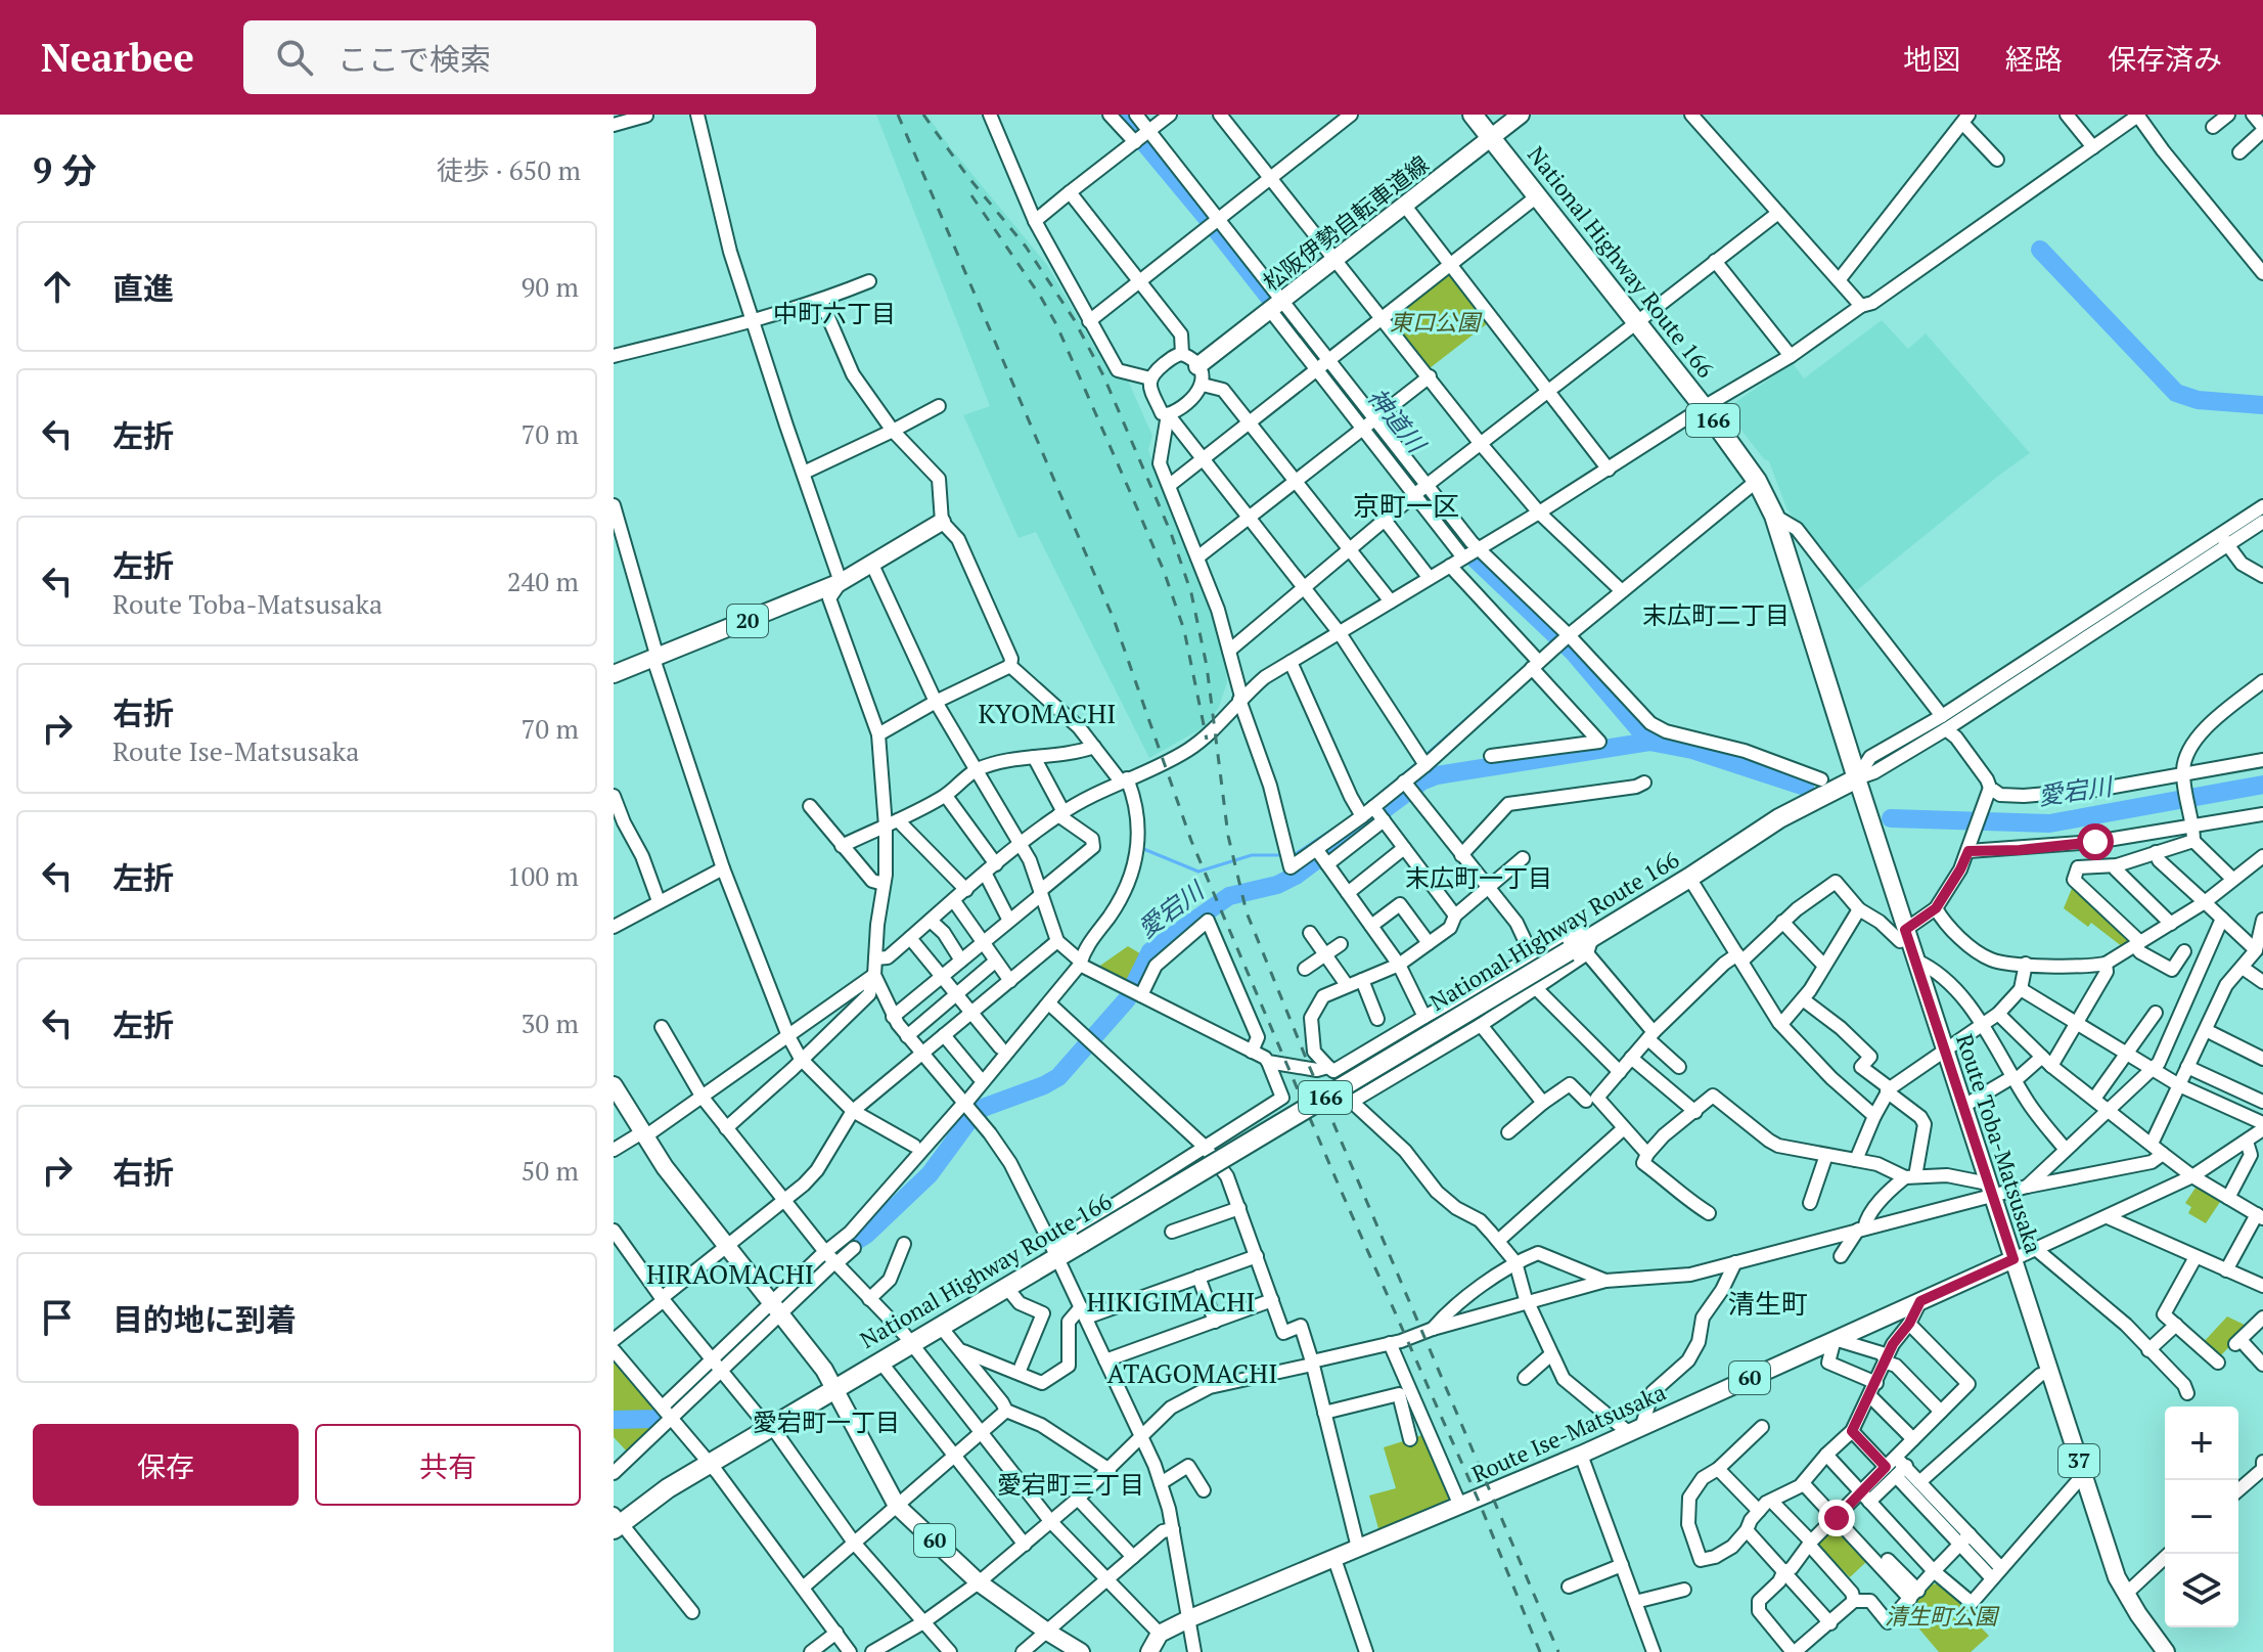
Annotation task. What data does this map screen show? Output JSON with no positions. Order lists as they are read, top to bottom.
{
  "streets": {
    "highway": ["National Highway Route 166", "166"],
    "main road": [
      "松阪伊勢自転車道線",
      "20",
      "Route Toba-Matsusaka",
      "60",
      "Route Ise-Matsusaka",
      "37"
    ]
  },
  "crossings": [
    ["松阪伊勢自転車道線", "National Highway Route 166"],
    ["National Highway Route 166", "Route Toba-Matsusaka"],
    ["National Highway Route 166", "60"],
    ["Route Toba-Matsusaka", "Route Ise-Matsusaka"]
  ],
  "districts": [
    "中町六丁目",
    "京町一区",
    "末広町二丁目",
    "KYOMACHI",
    "末広町一丁目",
    "HIRAOMACHI",
    "HIKIGIMACHI",
    "清生町",
    "ATAGOMACHI",
    "愛宕町一丁目",
    "愛宕町三丁目"
  ],
  "water": ["神道川", "愛宕川"],
  "parks": ["東口公園", "清生町公園"],
  "page": {
    "header": "Nearbee",
    "search": "ここで検索",
    "nav": ["地図", "経路", "保存済み"],
    "heading": ["9 分", "徒歩 · 650 m"],
    "list": [
      ["直進", "90 m"],
      ["左折", "70 m"],
      ["左折", "Route Toba-Matsusaka", "240 m"],
      ["右折", "Route Ise-Matsusaka", "70 m"],
      ["左折", "100 m"],
      ["左折", "30 m"],
      ["右折", "50 m"],
      "目的地に到着"
    ],
    "buttons": ["保存", "共有"],
    "map_buttons": ["+", "−"]
  }
}
